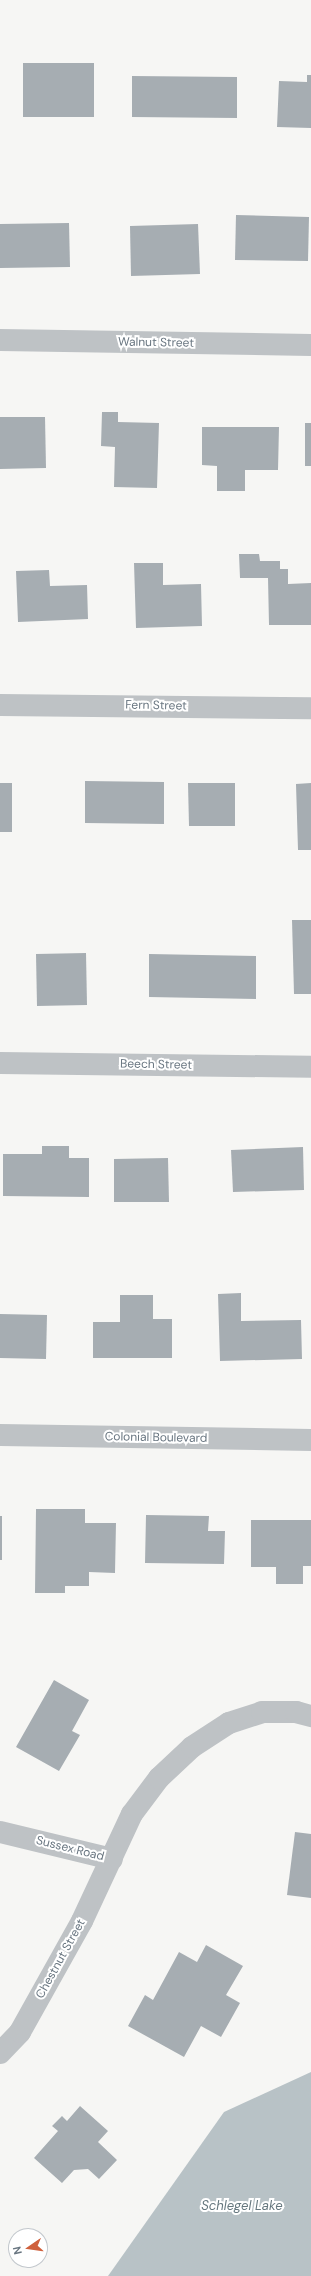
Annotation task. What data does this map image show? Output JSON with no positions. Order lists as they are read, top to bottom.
{
  "streets": {
    "street": [
      "Walnut Street",
      "Fern Street",
      "Beech Street",
      "Colonial Boulevard",
      "Sussex Road",
      "Chestnut Street"
    ]
  },
  "crossings": [
    ["Sussex Road", "Chestnut Street"]
  ],
  "water": ["Schlegel Lake"],
  "north": "left"
}
